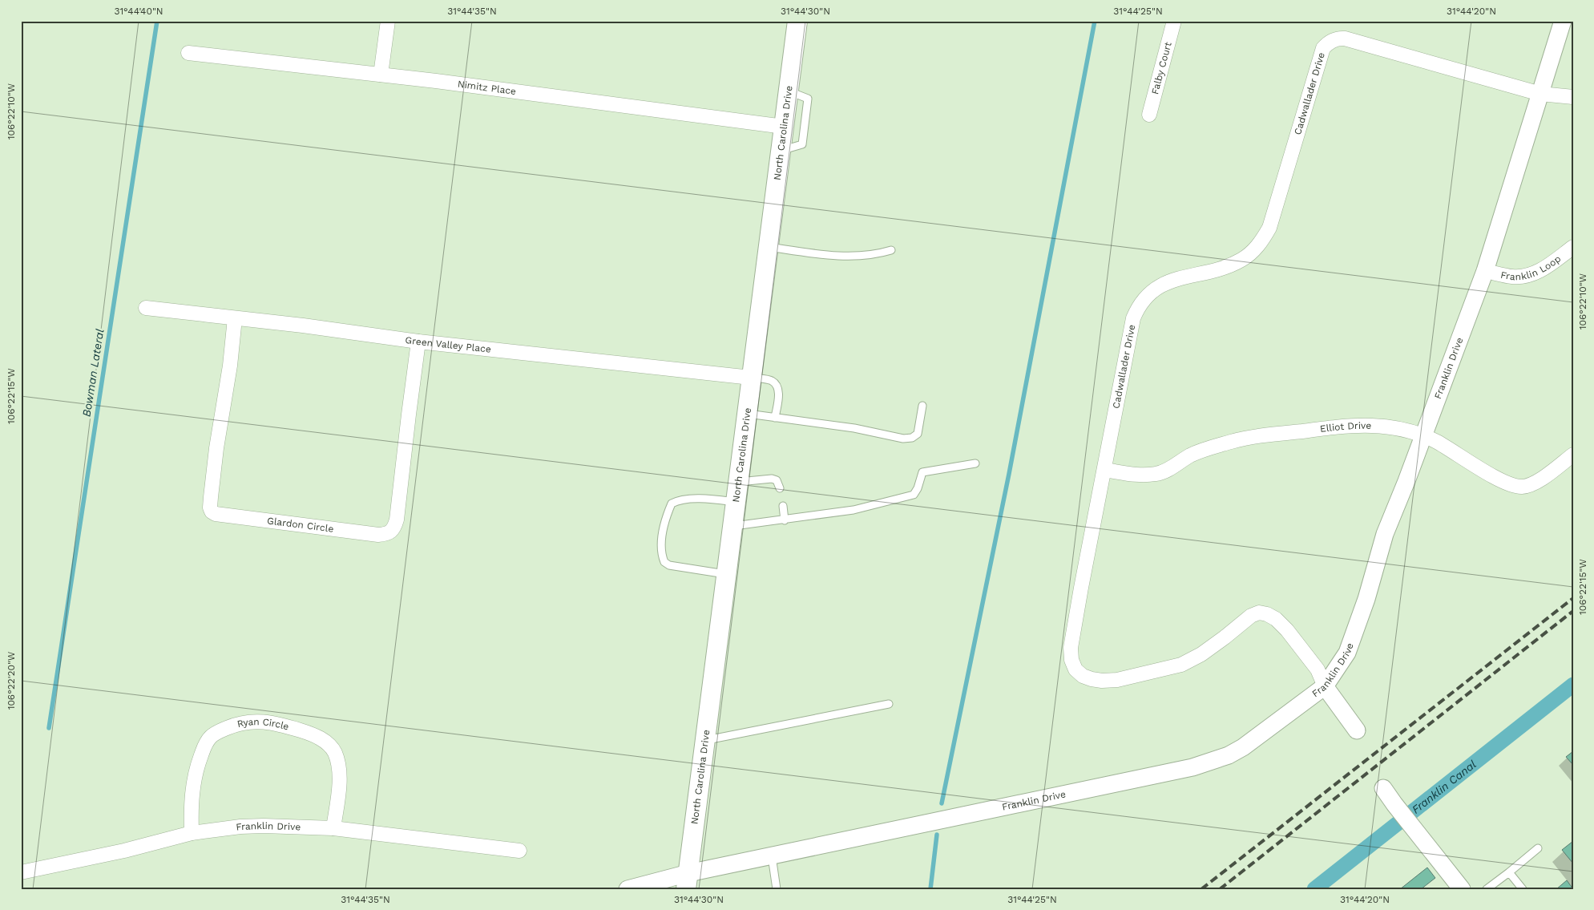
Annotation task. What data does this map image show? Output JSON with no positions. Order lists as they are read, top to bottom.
{
  "streets": {
    "main road": ["North Carolina Drive"],
    "street": [
      "Falby Court",
      "Nimitz Place",
      "Cadwallader Drive",
      "Franklin Loop",
      "Green Valley Place",
      "Franklin Drive",
      "Elliot Drive",
      "Glardon Circle",
      "Ryan Circle"
    ]
  },
  "crossings": [
    ["Nimitz Place", "North Carolina Drive"],
    ["Cadwallader Drive", "Franklin Drive"],
    ["Cadwallader Drive", "Elliot Drive"],
    ["North Carolina Drive", "Green Valley Place"],
    ["North Carolina Drive", "Franklin Drive"],
    ["Franklin Loop", "Franklin Drive"],
    ["Green Valley Place", "Glardon Circle"],
    ["Franklin Drive", "Elliot Drive"],
    ["Franklin Drive", "Ryan Circle"]
  ],
  "water": ["Bowman Lateral", "Franklin Canal"],
  "coordinates": [
    "31°44'40\"N",
    "31°44'35\"N",
    "31°44'30\"N",
    "31°44'25\"N",
    "31°44'20\"N",
    "106°22'10\"W",
    "106°22'15\"W",
    "106°22'20\"W"
  ]
}
